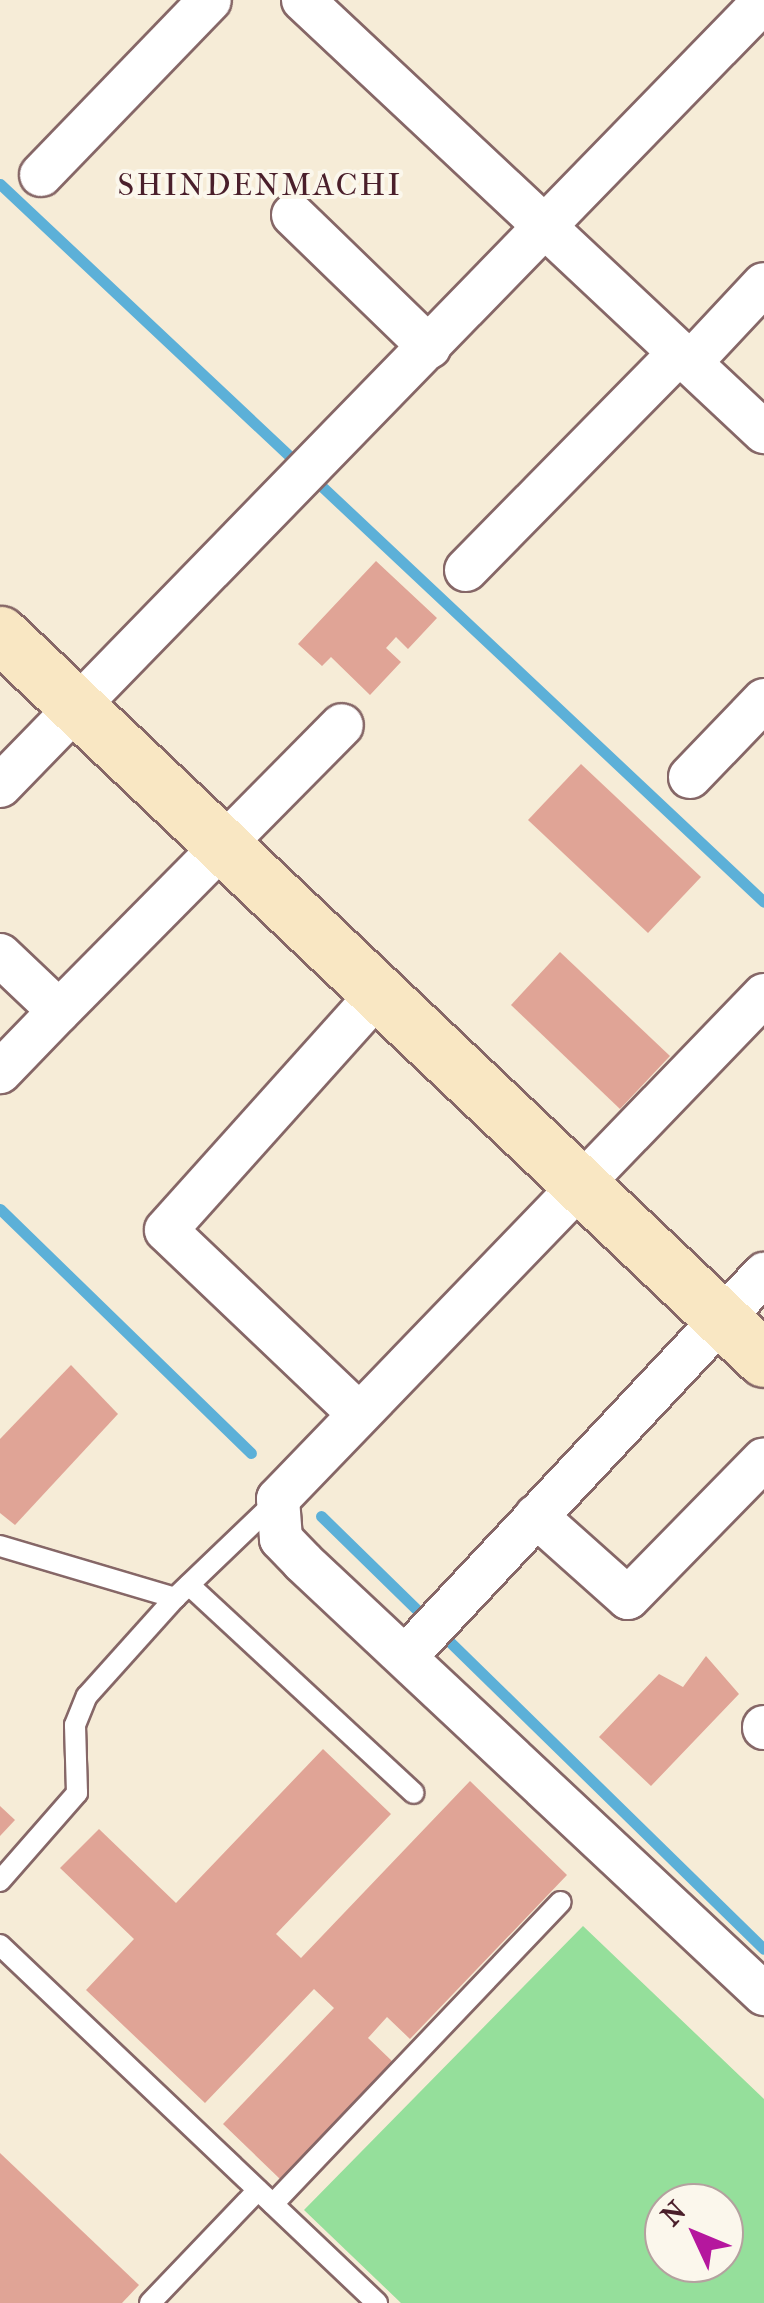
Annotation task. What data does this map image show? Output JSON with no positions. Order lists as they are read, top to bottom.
{
  "districts": ["SHINDENMACHI"],
  "north": "top left"
}
